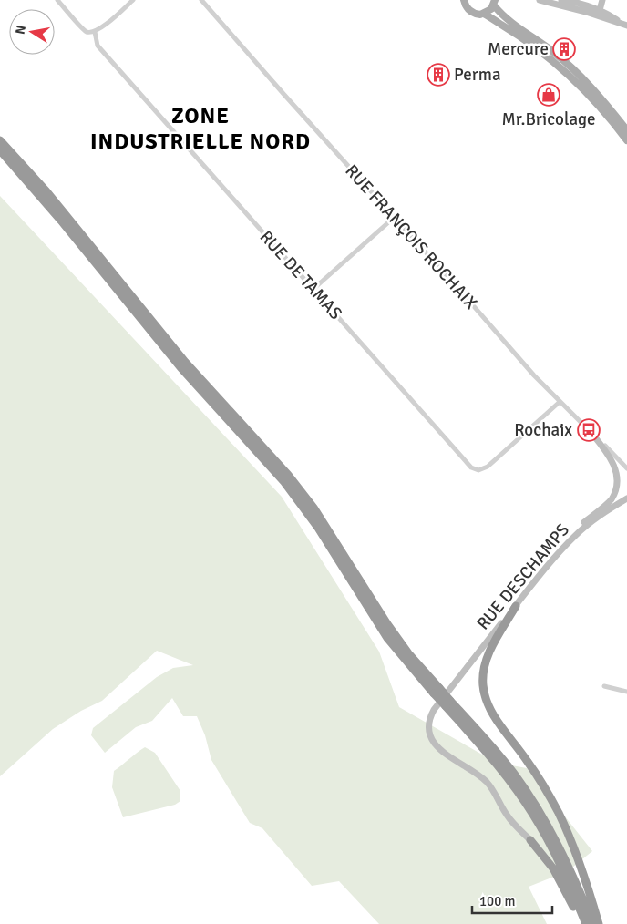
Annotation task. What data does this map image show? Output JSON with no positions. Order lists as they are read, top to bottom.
{
  "streets": {
    "main road": ["RUE DESCHAMPS"],
    "street": ["RUE FRANÇOIS ROCHAIX", "RUE DE TAMAS"]
  },
  "crossings": [
    ["RUE FRANÇOIS ROCHAIX", "RUE DE TAMAS"]
  ],
  "districts": ["ZONE INDUSTRIELLE NORD"],
  "places": {
    "building": ["Mercure", "Perma"],
    "shop": ["Mr.Bricolage"],
    "bus stop": ["Rochaix"]
  },
  "scale_bar": "100 m",
  "north": "left"
}
